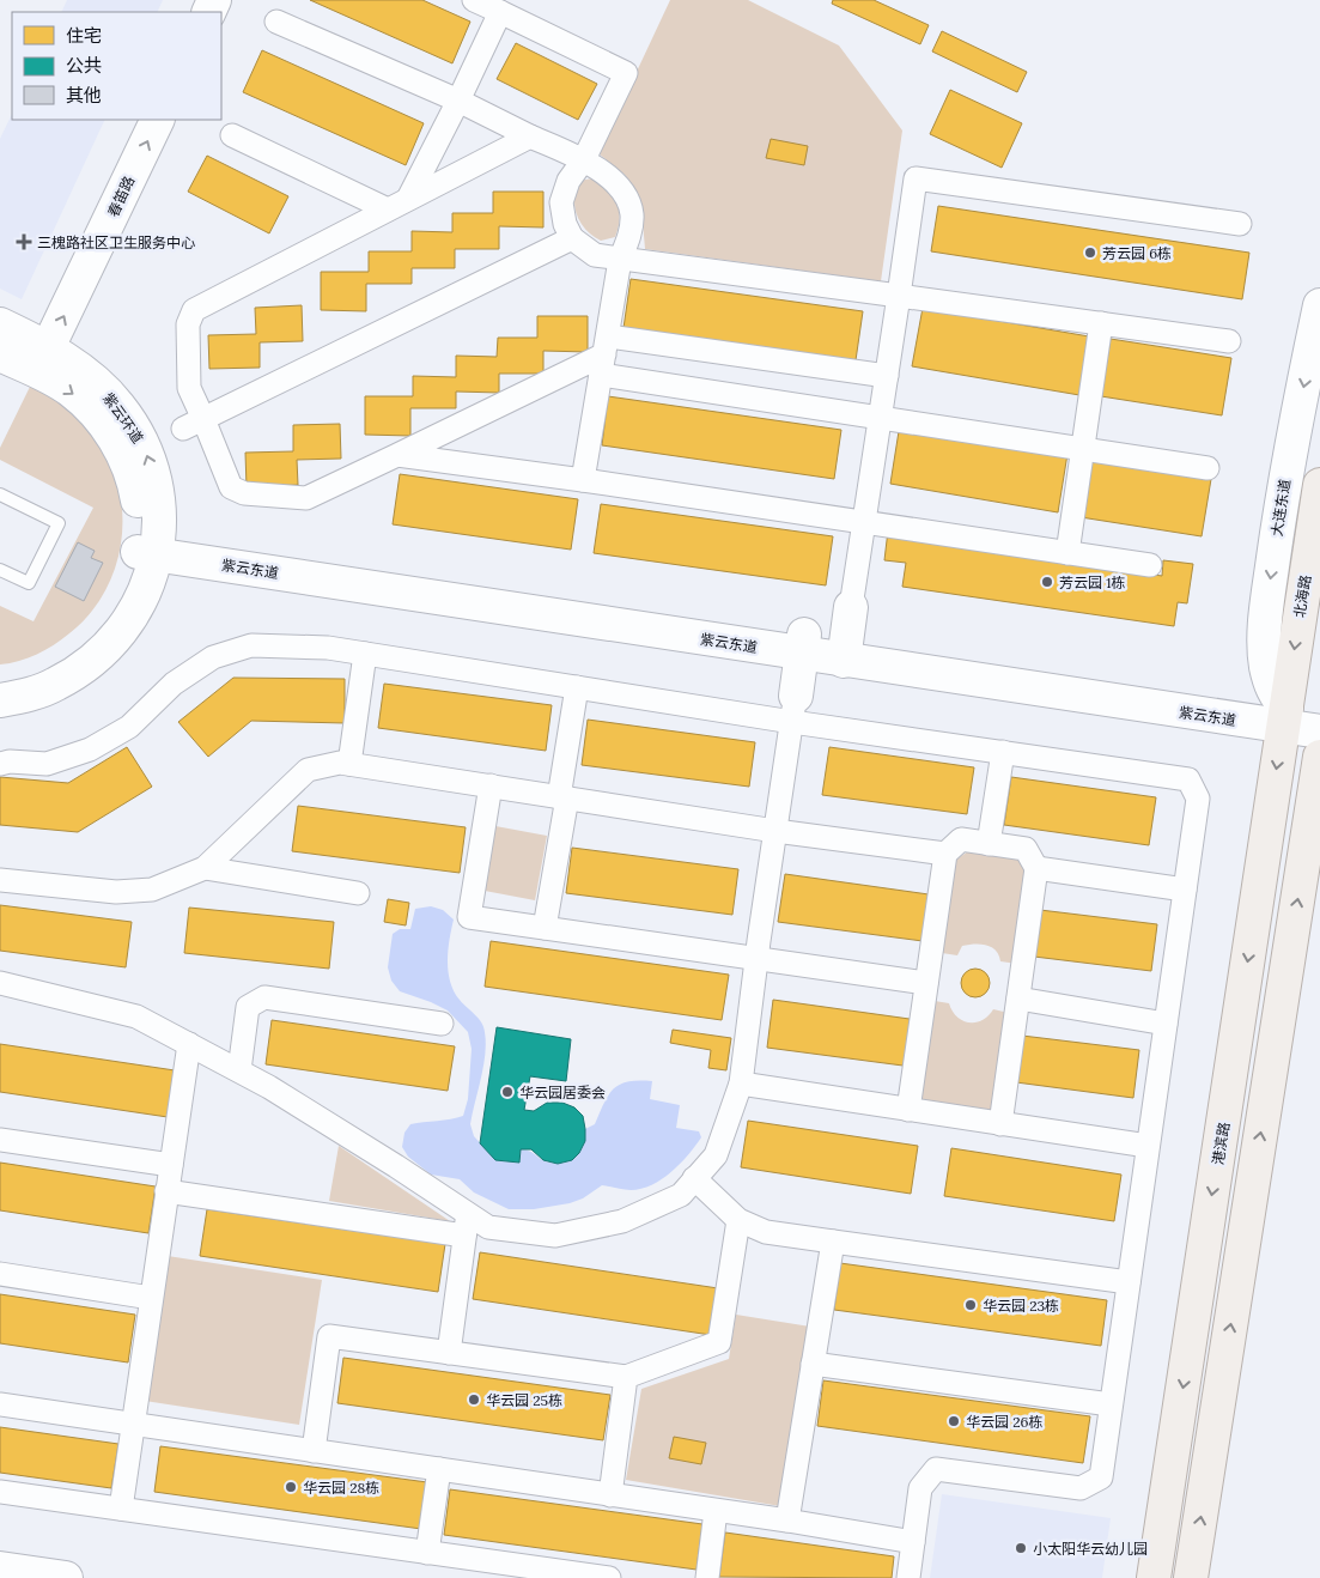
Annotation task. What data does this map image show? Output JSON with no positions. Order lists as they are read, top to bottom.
{
  "streets": {
    "main road": ["北海路", "港滨路"],
    "street": [
      "春笛路",
      "紫云环道",
      "大连东道",
      "紫云东道"
    ]
  },
  "crossings": [
    ["春笛路", "紫云环道"],
    ["紫云环道", "紫云东道"],
    ["大连东道", "紫云东道"],
    ["大连东道", "北海路"],
    ["大连东道", "港滨路"],
    ["紫云东道", "北海路"],
    ["紫云东道", "港滨路"],
    ["北海路", "港滨路"]
  ],
  "one_way": ["北海路"],
  "places": {
    "health": ["三槐路社区卫生服务中心"],
    "other": [
      "芳云园 6栋",
      "芳云园 1栋",
      "华云园居委会",
      "华云园 23栋",
      "华云园 25栋",
      "华云园 26栋",
      "华云园 28栋",
      "小太阳华云幼儿园"
    ]
  },
  "legend": ["住宅", "公共", "其他"]
}
